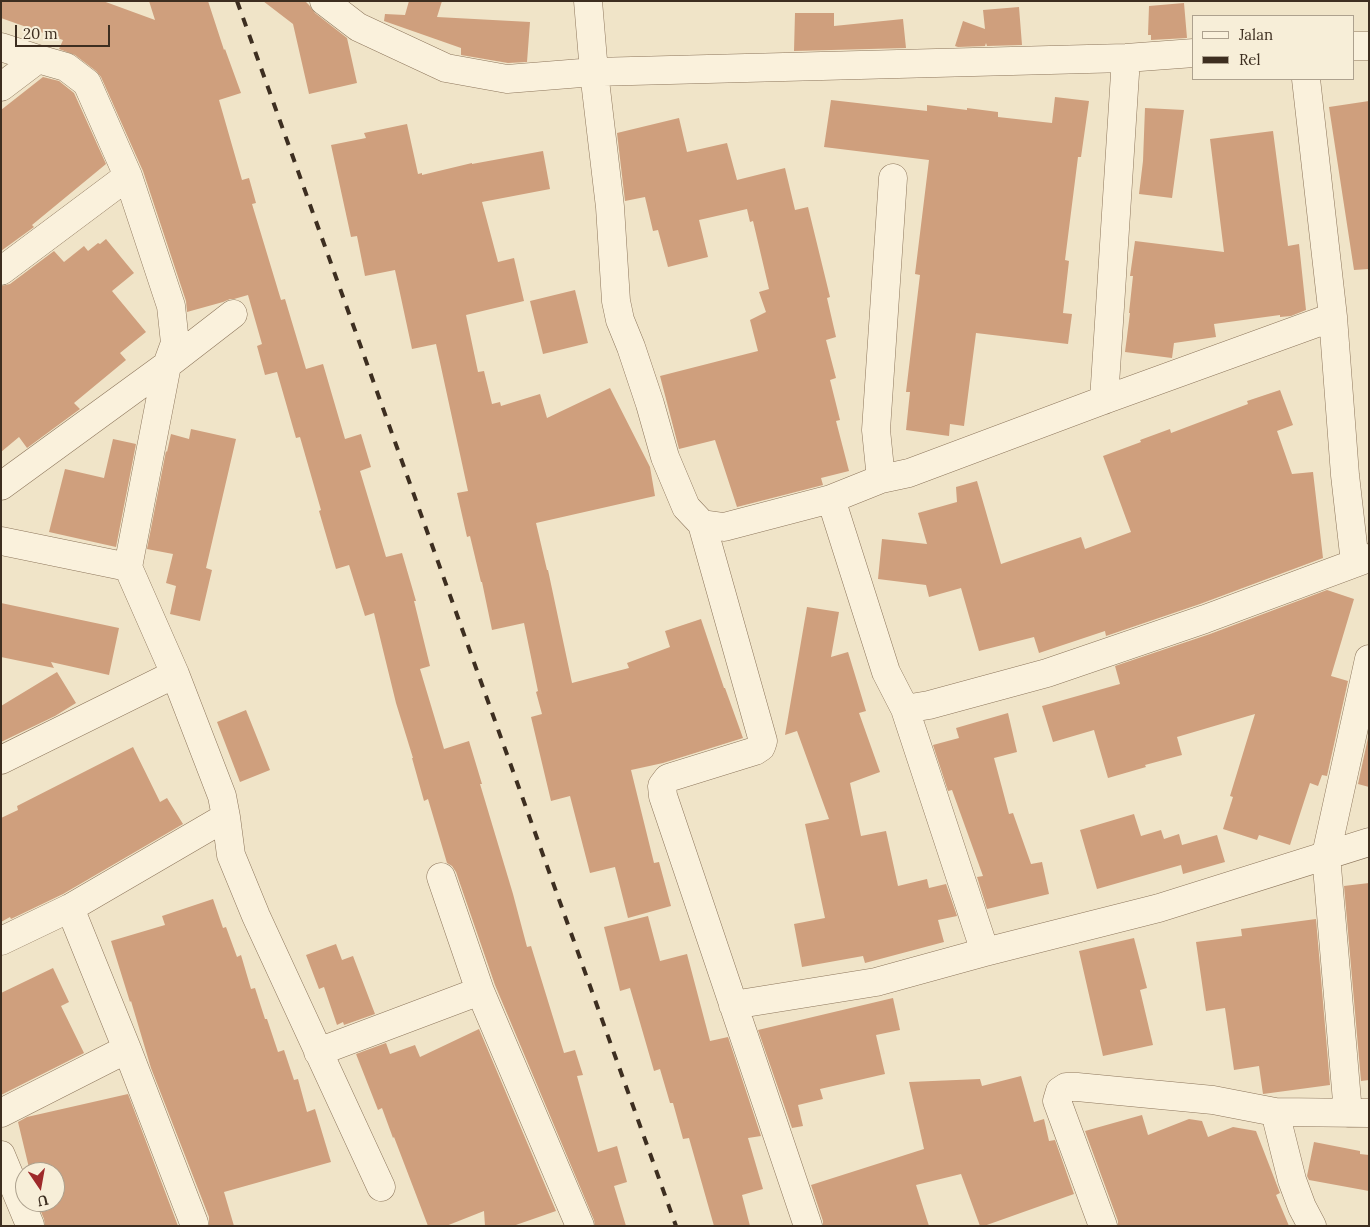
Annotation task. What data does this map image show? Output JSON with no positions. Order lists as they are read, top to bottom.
{
  "legend": ["Jalan", "Rel"],
  "scale_bar": "20 m",
  "north": "bottom"
}
